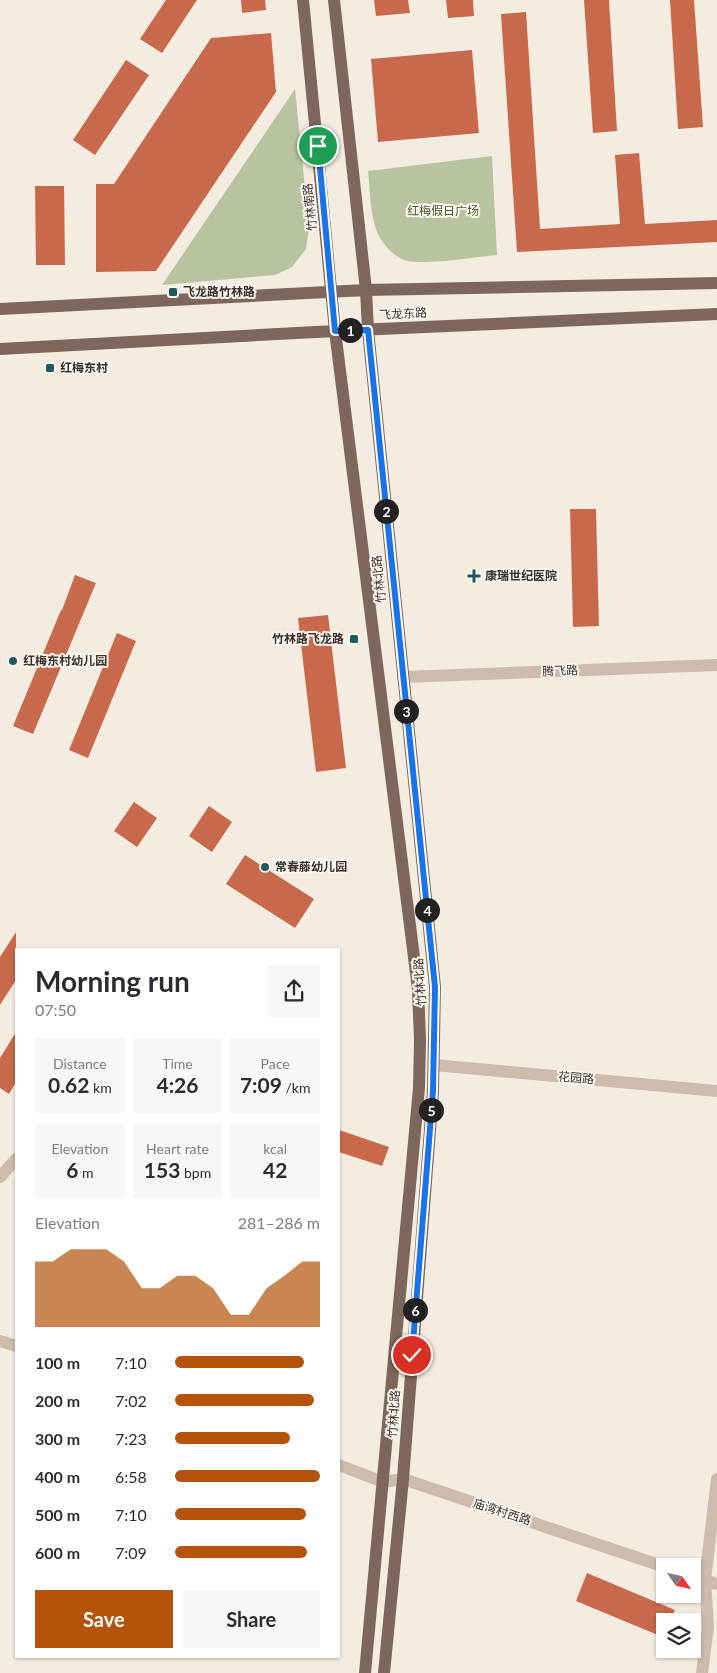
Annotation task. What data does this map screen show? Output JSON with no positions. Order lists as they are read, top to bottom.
{
  "streets": {
    "main road": ["竹林南路", "飞龙东路", "竹林北路"],
    "street": ["腾飞路", "花园路", "庙湾村西路"]
  },
  "crossings": [
    ["竹林南路", "飞龙东路"],
    ["竹林南路", "竹林北路"],
    ["飞龙东路", "竹林北路"],
    ["竹林北路", "腾飞路"],
    ["竹林北路", "花园路"],
    ["竹林北路", "庙湾村西路"]
  ],
  "parks": ["红梅假日广场"],
  "places": {
    "transit": ["飞龙路竹林路", "红梅东村", "竹林路飞龙路"],
    "health": ["康瑞世纪医院"],
    "other": ["红梅东村幼儿园", "常春藤幼儿园"]
  },
  "north": "bottom right",
  "page": {
    "pins": [
      "1",
      "2",
      "3",
      "4",
      "5",
      "6"
    ],
    "heading": ["Morning run", "07:50"],
    "stats": [
      ["Distance", "0.62 km"],
      ["Time", "4:26"],
      ["Pace", "7:09 /km"],
      ["Elevation", "6 m"],
      ["Heart rate", "153 bpm"],
      ["kcal", "42"]
    ],
    "chart": ["Elevation", "281–286 m"],
    "list": [
      {
        "name": "100 m",
        "note": "7:10"
      },
      {
        "name": "200 m",
        "note": "7:02"
      },
      {
        "name": "300 m",
        "note": "7:23"
      },
      {
        "name": "400 m",
        "note": "6:58"
      },
      {
        "name": "500 m",
        "note": "7:10"
      },
      {
        "name": "600 m",
        "note": "7:09"
      }
    ],
    "buttons": ["Save", "Share"]
  }
}
